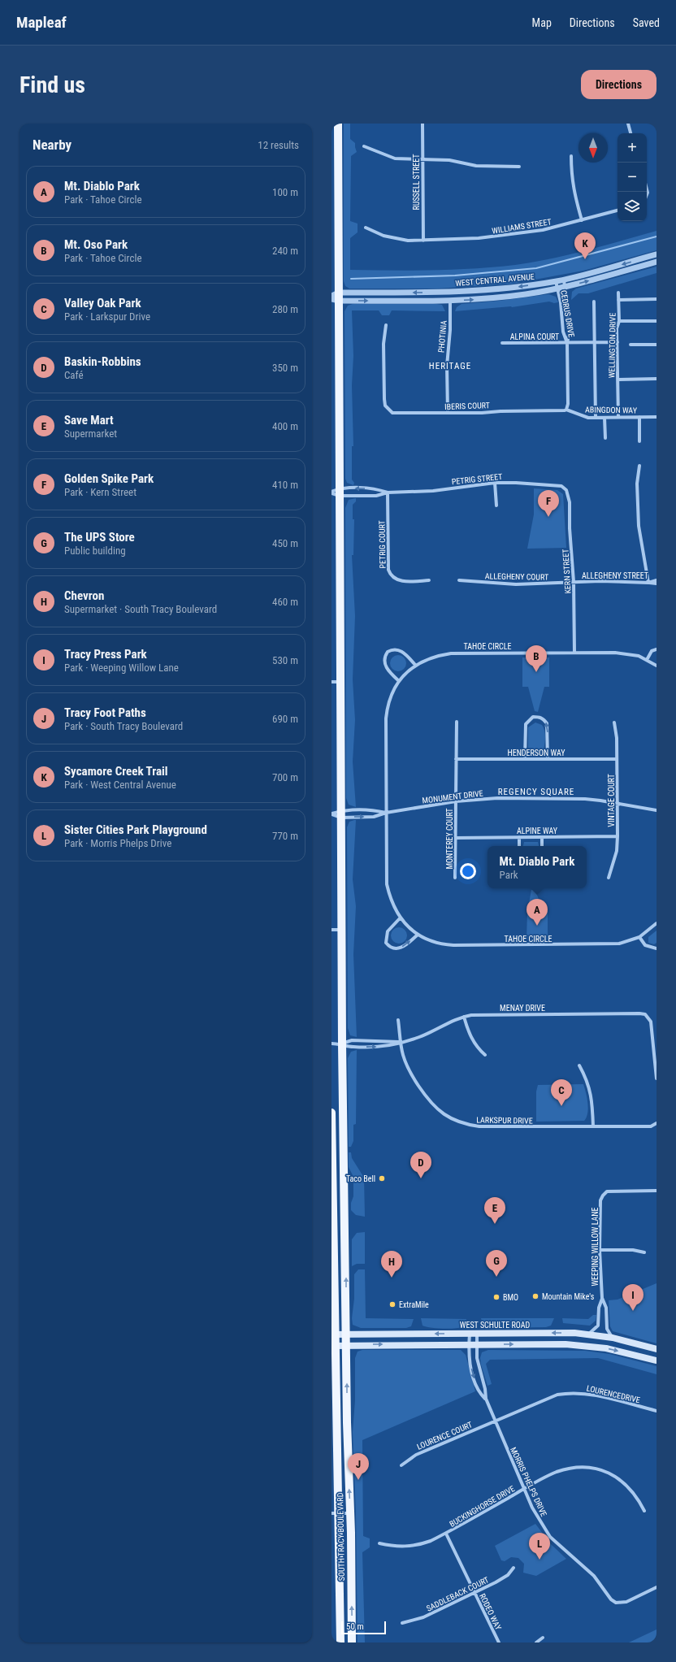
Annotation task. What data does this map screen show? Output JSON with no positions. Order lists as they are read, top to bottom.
{
  "streets": {
    "main road": ["WEST SCHULTE ROAD", "SOUTH TRACY BOULEVARD"],
    "street": [
      "RUSSELL STREET",
      "WILLIAMS STREET",
      "WEST CENTRAL AVENUE",
      "CEDRUS DRIVE",
      "PHOTINIA",
      "ALPINA COURT",
      "WELLINGTON DRIVE",
      "IBERIS COURT",
      "ABINGDON WAY",
      "PETRIG STREET",
      "PETRIG COURT",
      "KERN STREET",
      "ALLEGHENY STREET",
      "ALLEGHENY COURT",
      "TAHOE CIRCLE",
      "HENDERSON WAY",
      "MONUMENT DRIVE",
      "VINTAGE COURT",
      "ALPINE WAY",
      "MONTEREY COURT",
      "MENAY DRIVE",
      "LARKSPUR DRIVE",
      "WEEPING WILLOW LANE",
      "LOURENCEDRIVE",
      "LOURENCE COURT",
      "MORRIS PHELPS DRIVE",
      "BUCKINGHORSE DRIVE",
      "SADDLEBACK COURT",
      "RODEO WAY"
    ]
  },
  "crossings": [
    ["RUSSELL STREET", "WILLIAMS STREET"],
    ["WEST CENTRAL AVENUE", "CEDRUS DRIVE"],
    ["WEST CENTRAL AVENUE", "PHOTINIA"],
    ["WEST CENTRAL AVENUE", "SOUTH TRACY BOULEVARD"],
    ["CEDRUS DRIVE", "ALPINA COURT"],
    ["PHOTINIA", "IBERIS COURT"],
    ["ALPINA COURT", "WELLINGTON DRIVE"],
    ["WELLINGTON DRIVE", "ABINGDON WAY"],
    ["IBERIS COURT", "ABINGDON WAY"],
    ["PETRIG STREET", "PETRIG COURT"],
    ["PETRIG STREET", "KERN STREET"],
    ["PETRIG STREET", "SOUTH TRACY BOULEVARD"],
    ["KERN STREET", "ALLEGHENY STREET"],
    ["KERN STREET", "ALLEGHENY COURT"],
    ["KERN STREET", "TAHOE CIRCLE"],
    ["ALLEGHENY STREET", "ALLEGHENY COURT"],
    ["TAHOE CIRCLE", "MONUMENT DRIVE"],
    ["HENDERSON WAY", "VINTAGE COURT"],
    ["HENDERSON WAY", "MONTEREY COURT"],
    ["MONUMENT DRIVE", "VINTAGE COURT"],
    ["MONUMENT DRIVE", "MONTEREY COURT"],
    ["MONUMENT DRIVE", "SOUTH TRACY BOULEVARD"],
    ["VINTAGE COURT", "ALPINE WAY"],
    ["ALPINE WAY", "MONTEREY COURT"],
    ["MENAY DRIVE", "LARKSPUR DRIVE"],
    ["MENAY DRIVE", "SOUTH TRACY BOULEVARD"],
    ["WEEPING WILLOW LANE", "WEST SCHULTE ROAD"],
    ["WEST SCHULTE ROAD", "MORRIS PHELPS DRIVE"],
    ["WEST SCHULTE ROAD", "SOUTH TRACY BOULEVARD"],
    ["LOURENCEDRIVE", "LOURENCE COURT"],
    ["LOURENCEDRIVE", "MORRIS PHELPS DRIVE"],
    ["LOURENCE COURT", "MORRIS PHELPS DRIVE"],
    ["MORRIS PHELPS DRIVE", "BUCKINGHORSE DRIVE"],
    ["BUCKINGHORSE DRIVE", "RODEO WAY"],
    ["SADDLEBACK COURT", "RODEO WAY"]
  ],
  "districts": ["HERITAGE", "REGENCY SQUARE"],
  "places": [
    "Taco Bell",
    "Mountain Mike's",
    "BMO",
    "ExtraMile"
  ],
  "scale_bar": "50 m",
  "north": "bottom",
  "page": {
    "header": "Mapleaf",
    "nav": ["Map", "Directions", "Saved"],
    "buttons": "Directions",
    "title": "Find us",
    "heading": ["Nearby", "12 results"],
    "map_buttons": ["+", "−"],
    "list": [
      {
        "mark": "A",
        "name": "Mt. Diablo Park",
        "note": "Park · Tahoe Circle",
        "value": "100 m"
      },
      {
        "mark": "B",
        "name": "Mt. Oso Park",
        "note": "Park · Tahoe Circle",
        "value": "240 m"
      },
      {
        "mark": "C",
        "name": "Valley Oak Park",
        "note": "Park · Larkspur Drive",
        "value": "280 m"
      },
      {
        "mark": "D",
        "name": "Baskin-Robbins",
        "note": "Café",
        "value": "350 m"
      },
      {
        "mark": "E",
        "name": "Save Mart",
        "note": "Supermarket",
        "value": "400 m"
      },
      {
        "mark": "F",
        "name": "Golden Spike Park",
        "note": "Park · Kern Street",
        "value": "410 m"
      },
      {
        "mark": "G",
        "name": "The UPS Store",
        "note": "Public building",
        "value": "450 m"
      },
      {
        "mark": "H",
        "name": "Chevron",
        "note": "Supermarket · South Tracy Boulevard",
        "value": "460 m"
      },
      {
        "mark": "I",
        "name": "Tracy Press Park",
        "note": "Park · Weeping Willow Lane",
        "value": "530 m"
      },
      {
        "mark": "J",
        "name": "Tracy Foot Paths",
        "note": "Park · South Tracy Boulevard",
        "value": "690 m"
      },
      {
        "mark": "K",
        "name": "Sycamore Creek Trail",
        "note": "Park · West Central Avenue",
        "value": "700 m"
      },
      {
        "mark": "L",
        "name": "Sister Cities Park Playground",
        "note": "Park · Morris Phelps Drive",
        "value": "770 m"
      }
    ],
    "pins": [
      "K",
      "F",
      "B",
      "A",
      "C",
      "D",
      "E",
      "G",
      "H",
      "I",
      "J",
      "L"
    ],
    "popup": ["Mt. Diablo Park", "Park"],
    "scale": "50 m"
  }
}
